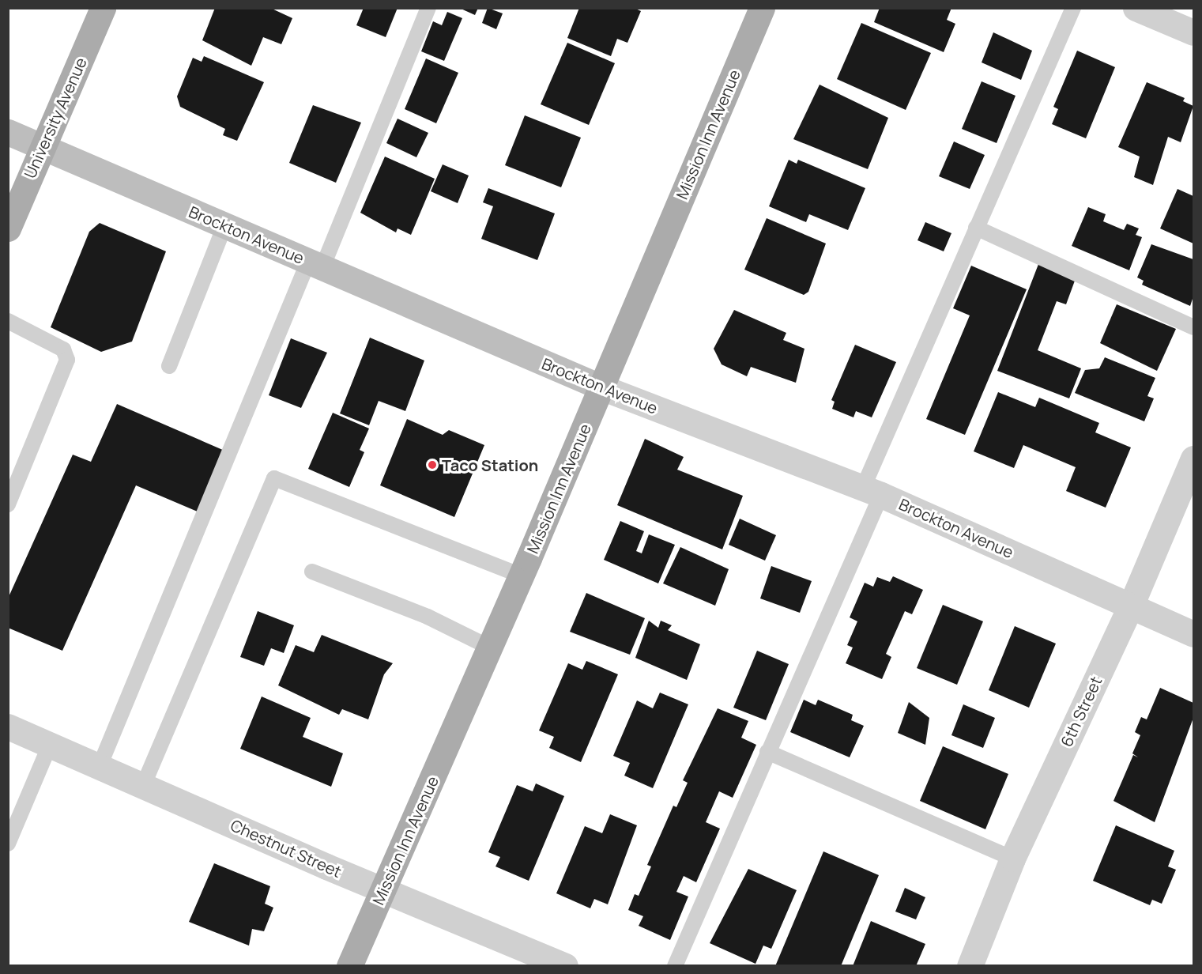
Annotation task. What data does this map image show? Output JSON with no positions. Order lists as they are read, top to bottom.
{
  "streets": {
    "main road": ["University Avenue", "Mission Inn Avenue", "Brockton Avenue"],
    "street": ["6th Street", "Chestnut Street"]
  },
  "crossings": [
    ["University Avenue", "Brockton Avenue"],
    ["Mission Inn Avenue", "Brockton Avenue"],
    ["Mission Inn Avenue", "Chestnut Street"],
    ["Brockton Avenue", "6th Street"]
  ],
  "places": ["Taco Station"]
}
